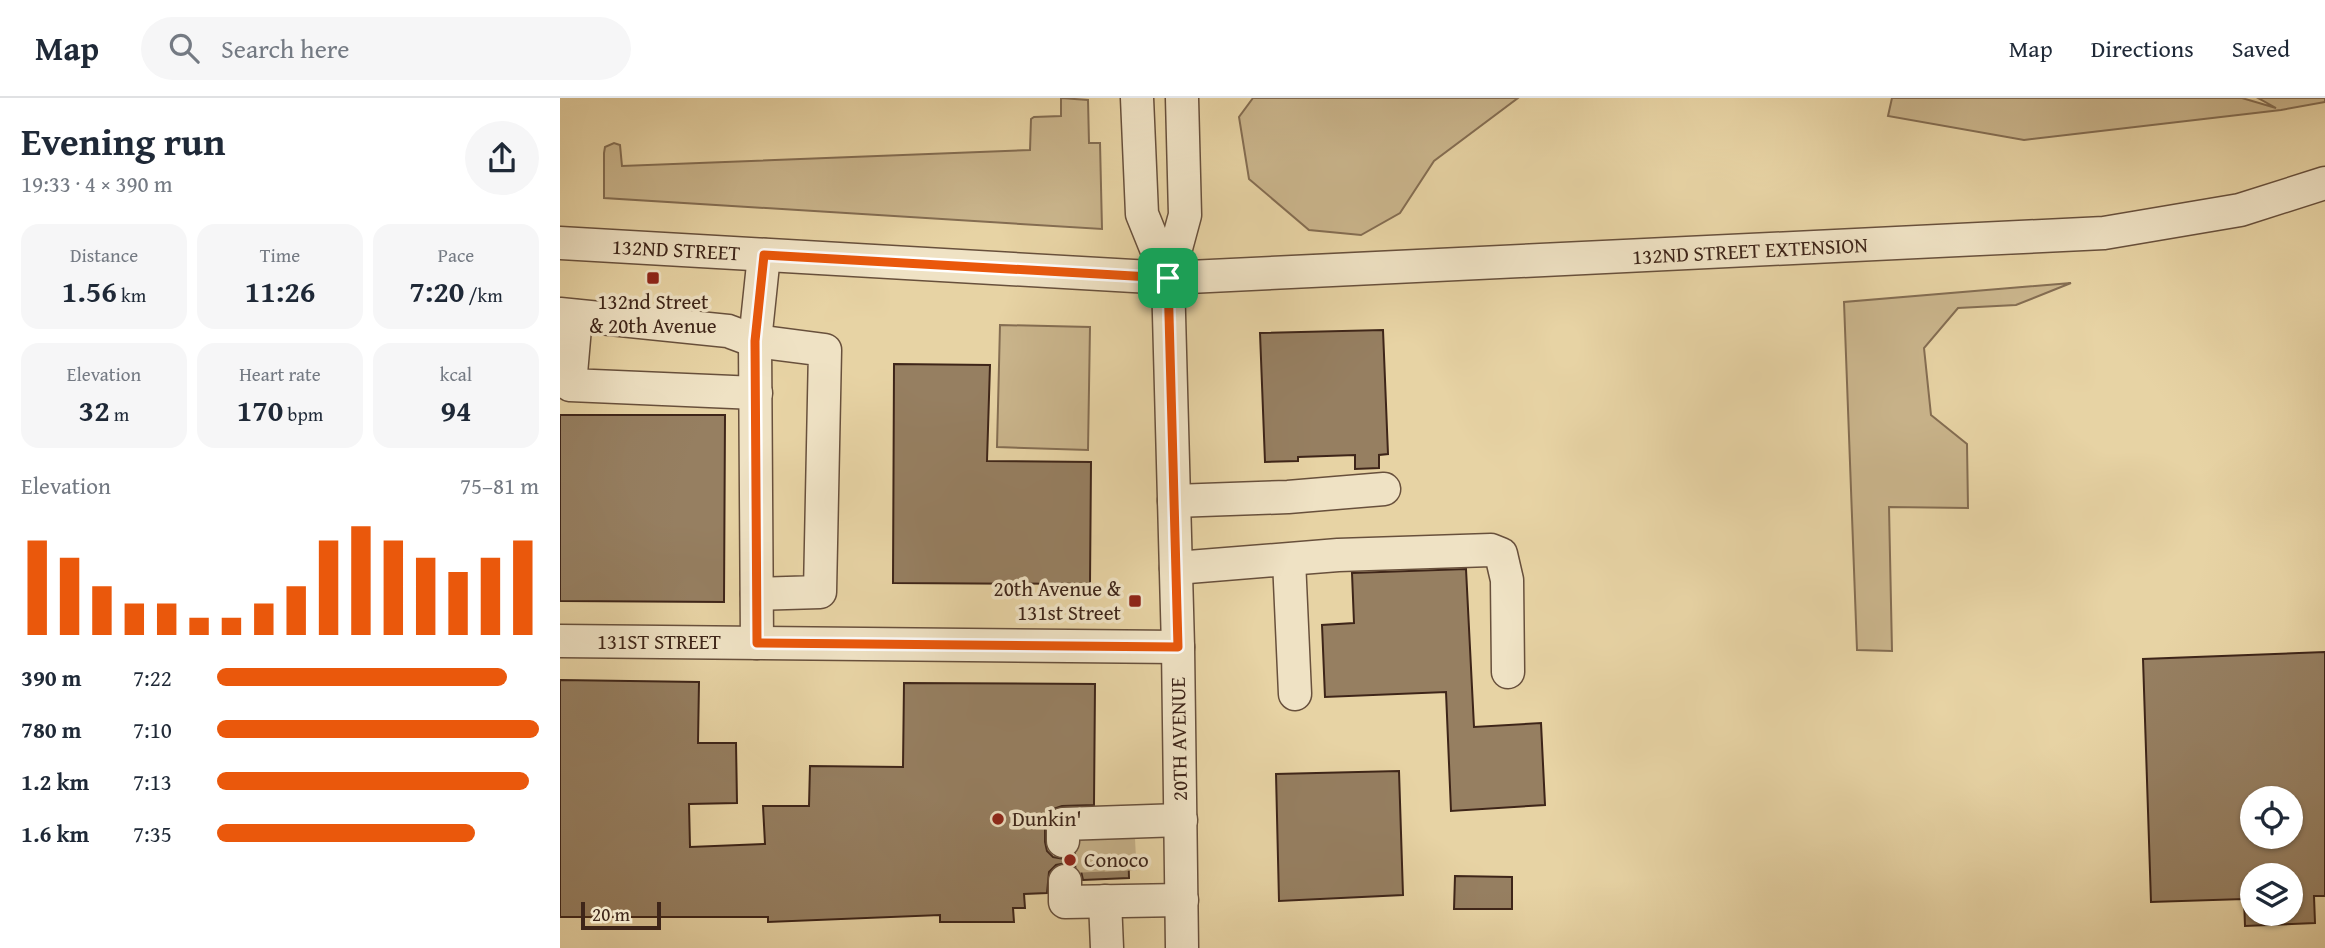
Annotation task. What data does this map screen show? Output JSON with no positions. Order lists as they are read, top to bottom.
{
  "streets": {
    "street": [
      "132ND STREET",
      "132ND STREET EXTENSION",
      "131ST STREET",
      "20TH AVENUE"
    ]
  },
  "crossings": [
    ["132ND STREET", "132ND STREET EXTENSION"],
    ["132ND STREET", "20TH AVENUE"],
    ["132ND STREET EXTENSION", "20TH AVENUE"],
    ["131ST STREET", "20TH AVENUE"]
  ],
  "places": {
    "transit": ["132nd Street & 20th Avenue", "20th Avenue & 131st Street"],
    "other": ["Dunkin'", "Conoco"]
  },
  "scale_bar": "20 m",
  "page": {
    "header": "Map",
    "search": "Search here",
    "nav": ["Map", "Directions", "Saved"],
    "heading": ["Evening run", "19:33 · 4 × 390 m"],
    "stats": [
      ["Distance", "1.56 km"],
      ["Time", "11:26"],
      ["Pace", "7:20 /km"],
      ["Elevation", "32 m"],
      ["Heart rate", "170 bpm"],
      ["kcal", "94"]
    ],
    "chart": ["Elevation", "75–81 m"],
    "list": [
      {
        "name": "390 m",
        "note": "7:22"
      },
      {
        "name": "780 m",
        "note": "7:10"
      },
      {
        "name": "1.2 km",
        "note": "7:13"
      },
      {
        "name": "1.6 km",
        "note": "7:35"
      }
    ],
    "scale": "20 m"
  }
}
